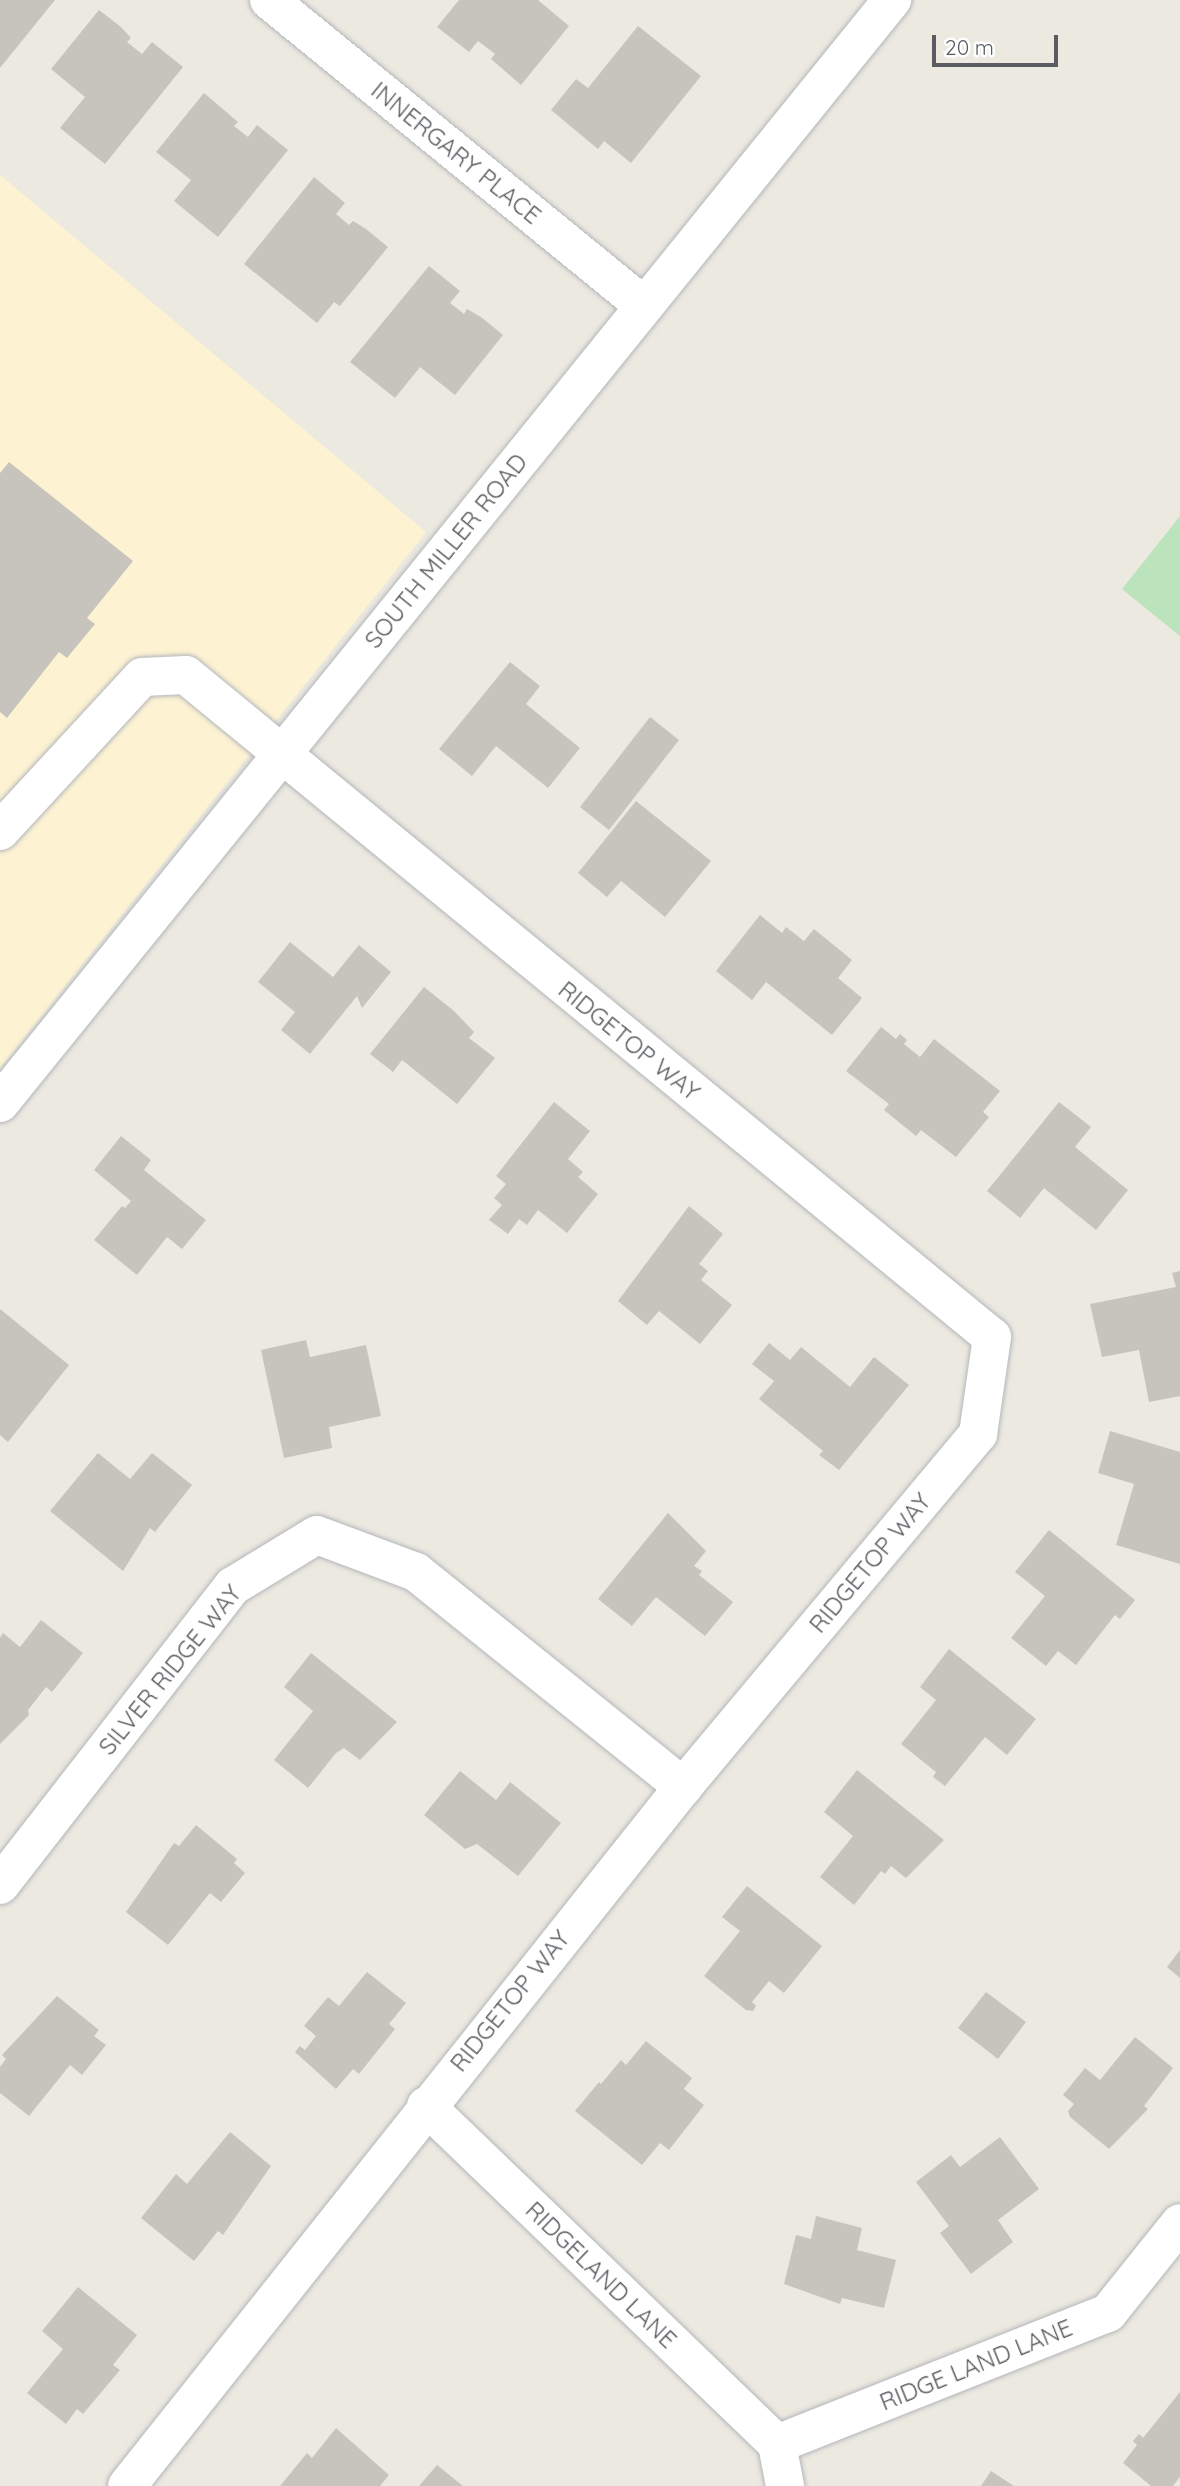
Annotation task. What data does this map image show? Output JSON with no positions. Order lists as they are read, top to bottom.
{
  "streets": {
    "street": [
      "INNERGARY PLACE",
      "SOUTH MILLER ROAD",
      "RIDGETOP WAY",
      "SILVER RIDGE WAY",
      "RIDGELAND LANE",
      "RIDGE LAND LANE"
    ]
  },
  "crossings": [
    ["INNERGARY PLACE", "SOUTH MILLER ROAD"],
    ["SOUTH MILLER ROAD", "RIDGETOP WAY"],
    ["RIDGETOP WAY", "SILVER RIDGE WAY"],
    ["RIDGETOP WAY", "RIDGELAND LANE"],
    ["RIDGELAND LANE", "RIDGE LAND LANE"]
  ],
  "scale_bar": "20 m"
}
